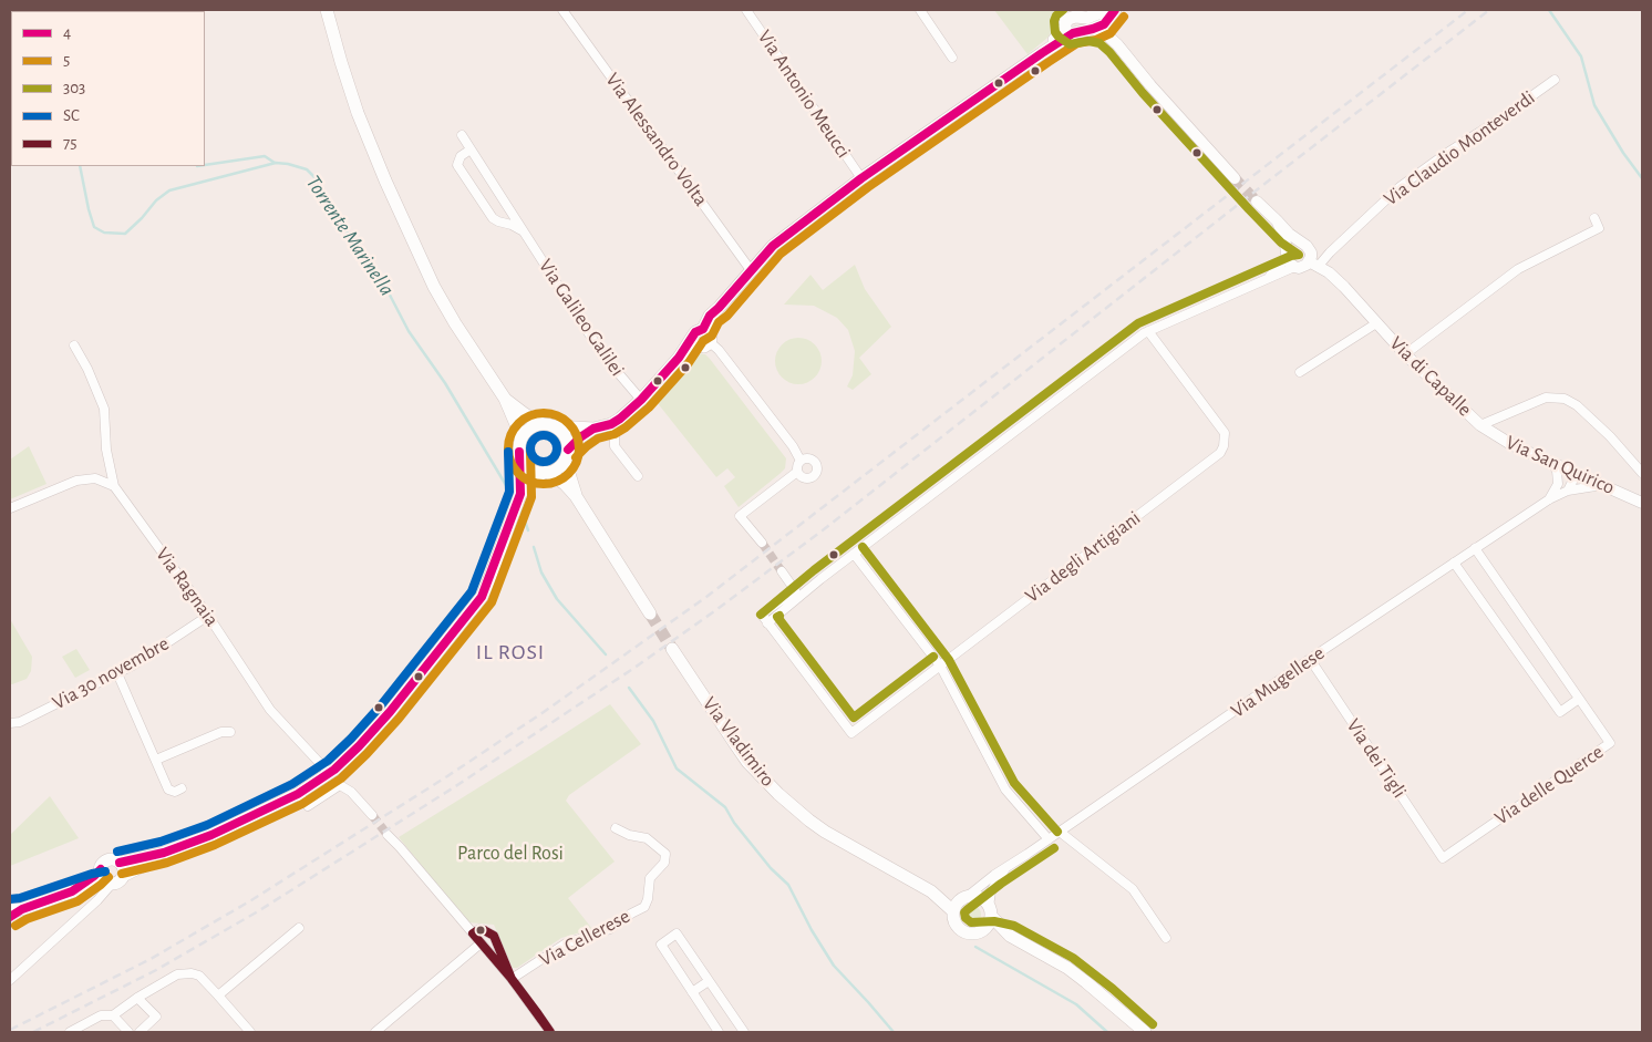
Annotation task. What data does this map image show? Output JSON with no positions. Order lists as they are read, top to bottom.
{
  "streets": {
    "main road": ["Via Vladimiro"],
    "street": [
      "Via Antonio Meucci",
      "Via Alessandro Volta",
      "Via Claudio Monteverdi",
      "Via Galileo Galilei",
      "Via di Capalle",
      "Via San Quirico",
      "Via degli Artigiani",
      "Via Ragnaia",
      "Via 30 novembre",
      "Via Mugellese",
      "Via dei Tigli",
      "Via delle Querce",
      "Via Cellerese"
    ]
  },
  "crossings": [
    ["Via Claudio Monteverdi", "Via di Capalle"],
    ["Via di Capalle", "Via San Quirico"],
    ["Via San Quirico", "Via Mugellese"],
    ["Via Ragnaia", "Via 30 novembre"],
    ["Via Mugellese", "Via Vladimiro"],
    ["Via Mugellese", "Via dei Tigli"],
    ["Via Mugellese", "Via delle Querce"],
    ["Via dei Tigli", "Via delle Querce"]
  ],
  "districts": ["IL ROSI"],
  "water": ["Torrente Marinella"],
  "parks": ["Parco del Rosi"],
  "lines": [
    "transit line 4",
    "transit line 303",
    "transit line 5",
    "transit line SC",
    "transit line 75"
  ],
  "legend": [
    "4",
    "5",
    "303",
    "SC",
    "75"
  ]
}
